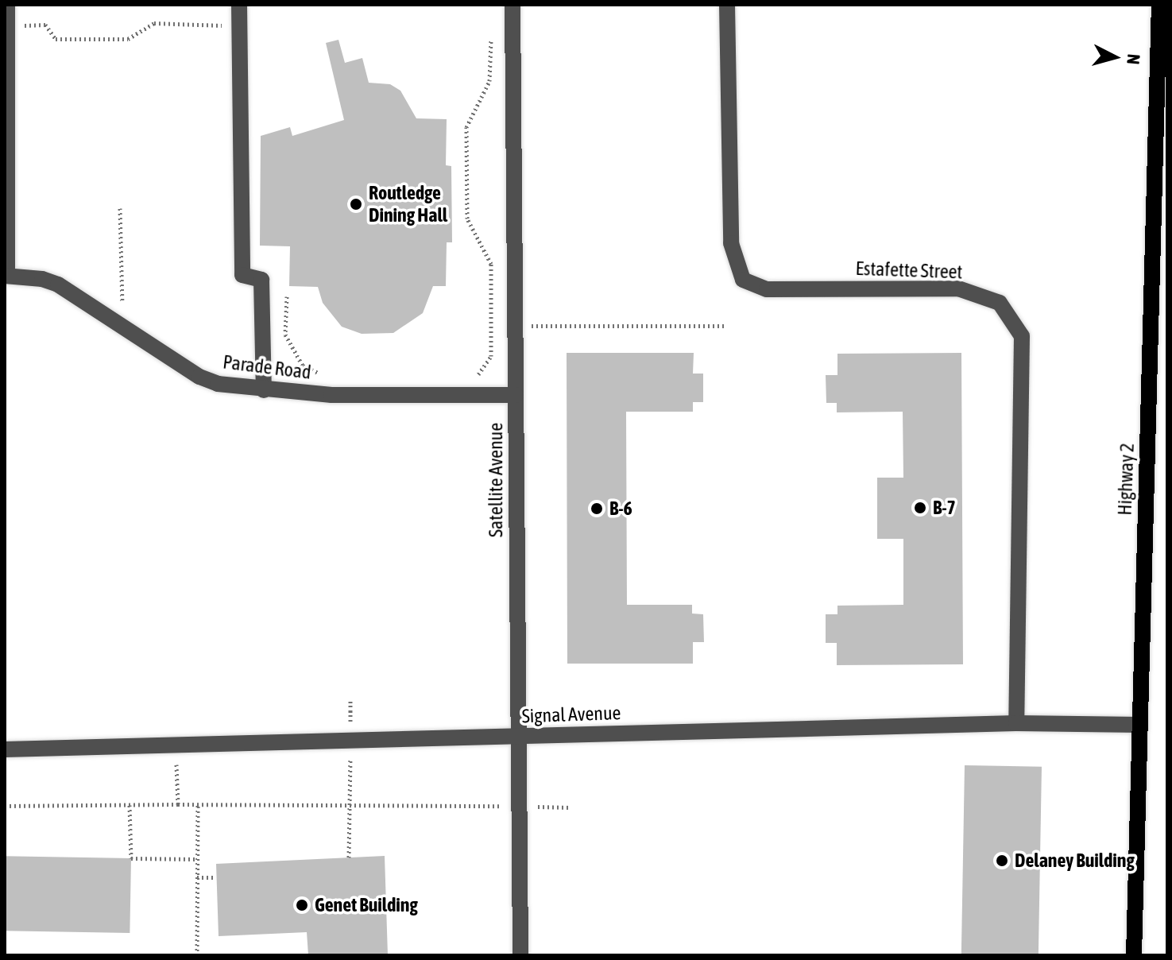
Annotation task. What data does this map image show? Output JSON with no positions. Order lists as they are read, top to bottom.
{
  "streets": {
    "main road": ["Highway 2"],
    "street": [
      "Estafette Street",
      "Parade Road",
      "Satellite Avenue",
      "Signal Avenue"
    ]
  },
  "crossings": [
    ["Estafette Street", "Signal Avenue"],
    ["Parade Road", "Satellite Avenue"],
    ["Highway 2", "Signal Avenue"],
    ["Satellite Avenue", "Signal Avenue"]
  ],
  "places": [
    "Routledge Dining Hall",
    "B-7",
    "B-6",
    "Delaney Building",
    "Genet Building"
  ],
  "north": "right"
}
